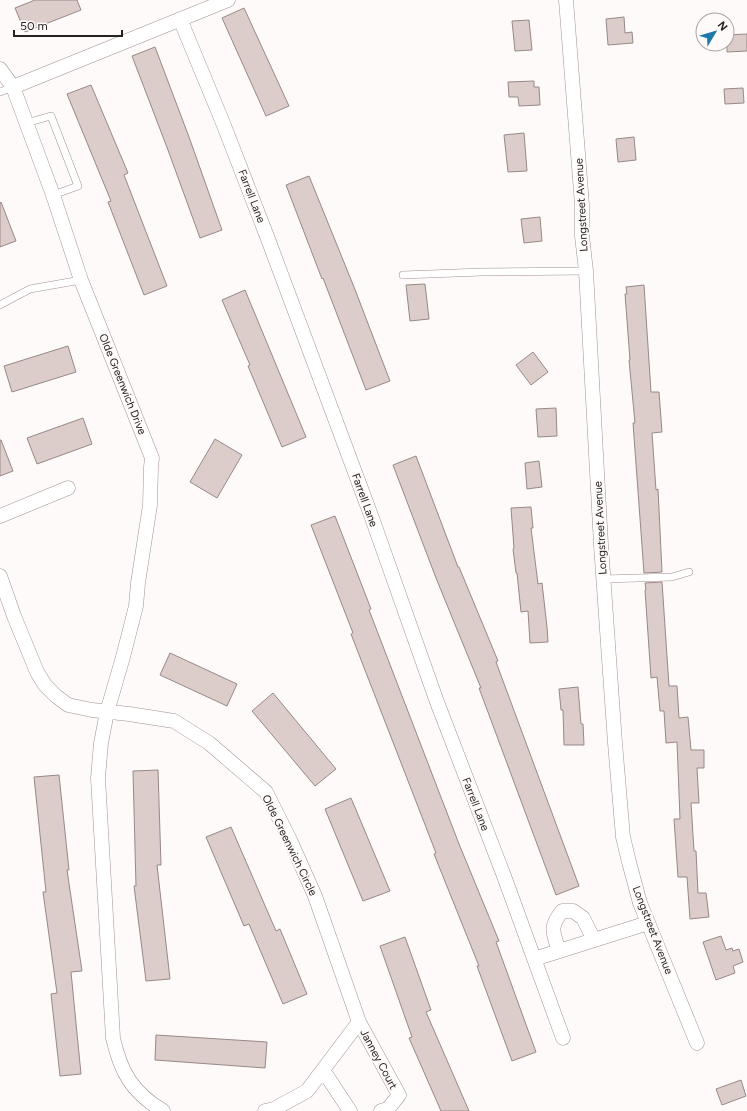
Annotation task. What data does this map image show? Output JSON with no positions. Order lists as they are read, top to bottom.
{
  "streets": {
    "street": [
      "Farrell Lane",
      "Longstreet Avenue",
      "Olde Greenwich Drive",
      "Olde Greenwich Circle",
      "Janney Court"
    ]
  },
  "crossings": [
    ["Olde Greenwich Drive", "Olde Greenwich Circle"],
    ["Olde Greenwich Circle", "Janney Court"]
  ],
  "scale_bar": "50 m",
  "north": "top right"
}
